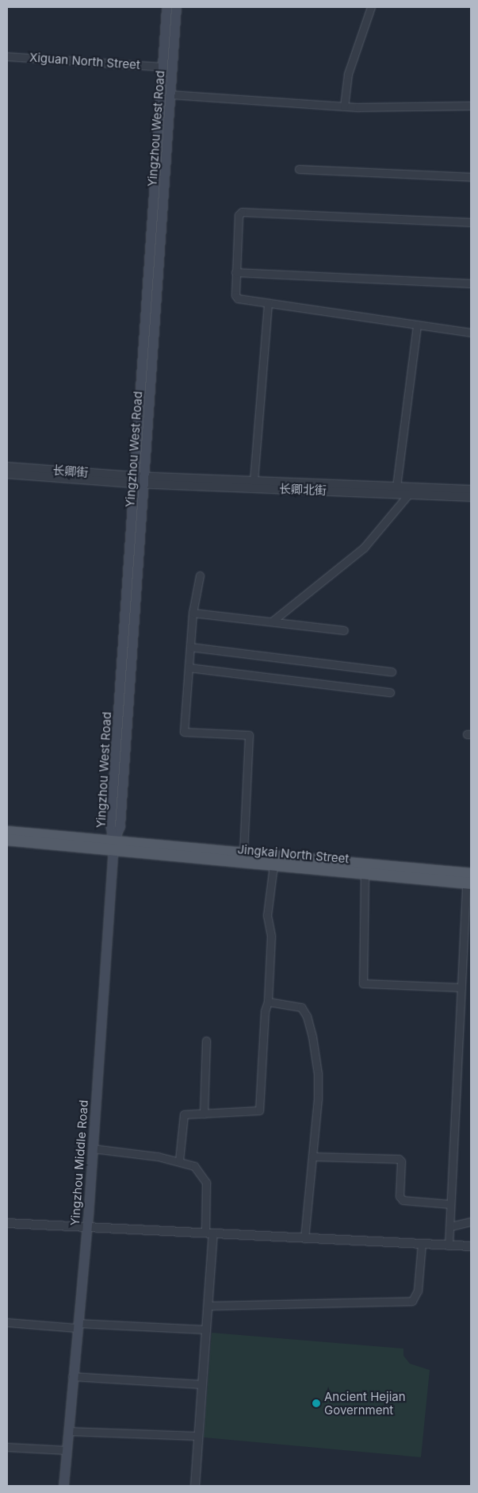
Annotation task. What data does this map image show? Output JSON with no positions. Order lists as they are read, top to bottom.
{
  "streets": {
    "main road": ["Yingzhou West Road", "Jingkai North Street", "Yingzhou Middle Road"],
    "street": ["Xiguan North Street", "长卿街", "长卿北街"]
  },
  "crossings": [
    ["Xiguan North Street", "Yingzhou West Road"],
    ["Yingzhou West Road", "长卿街"],
    ["Yingzhou West Road", "长卿北街"],
    ["Yingzhou West Road", "Jingkai North Street"],
    ["Yingzhou West Road", "Yingzhou Middle Road"],
    ["长卿街", "长卿北街"],
    ["Jingkai North Street", "Yingzhou Middle Road"]
  ],
  "places": ["Ancient Hejian Government"]
}
